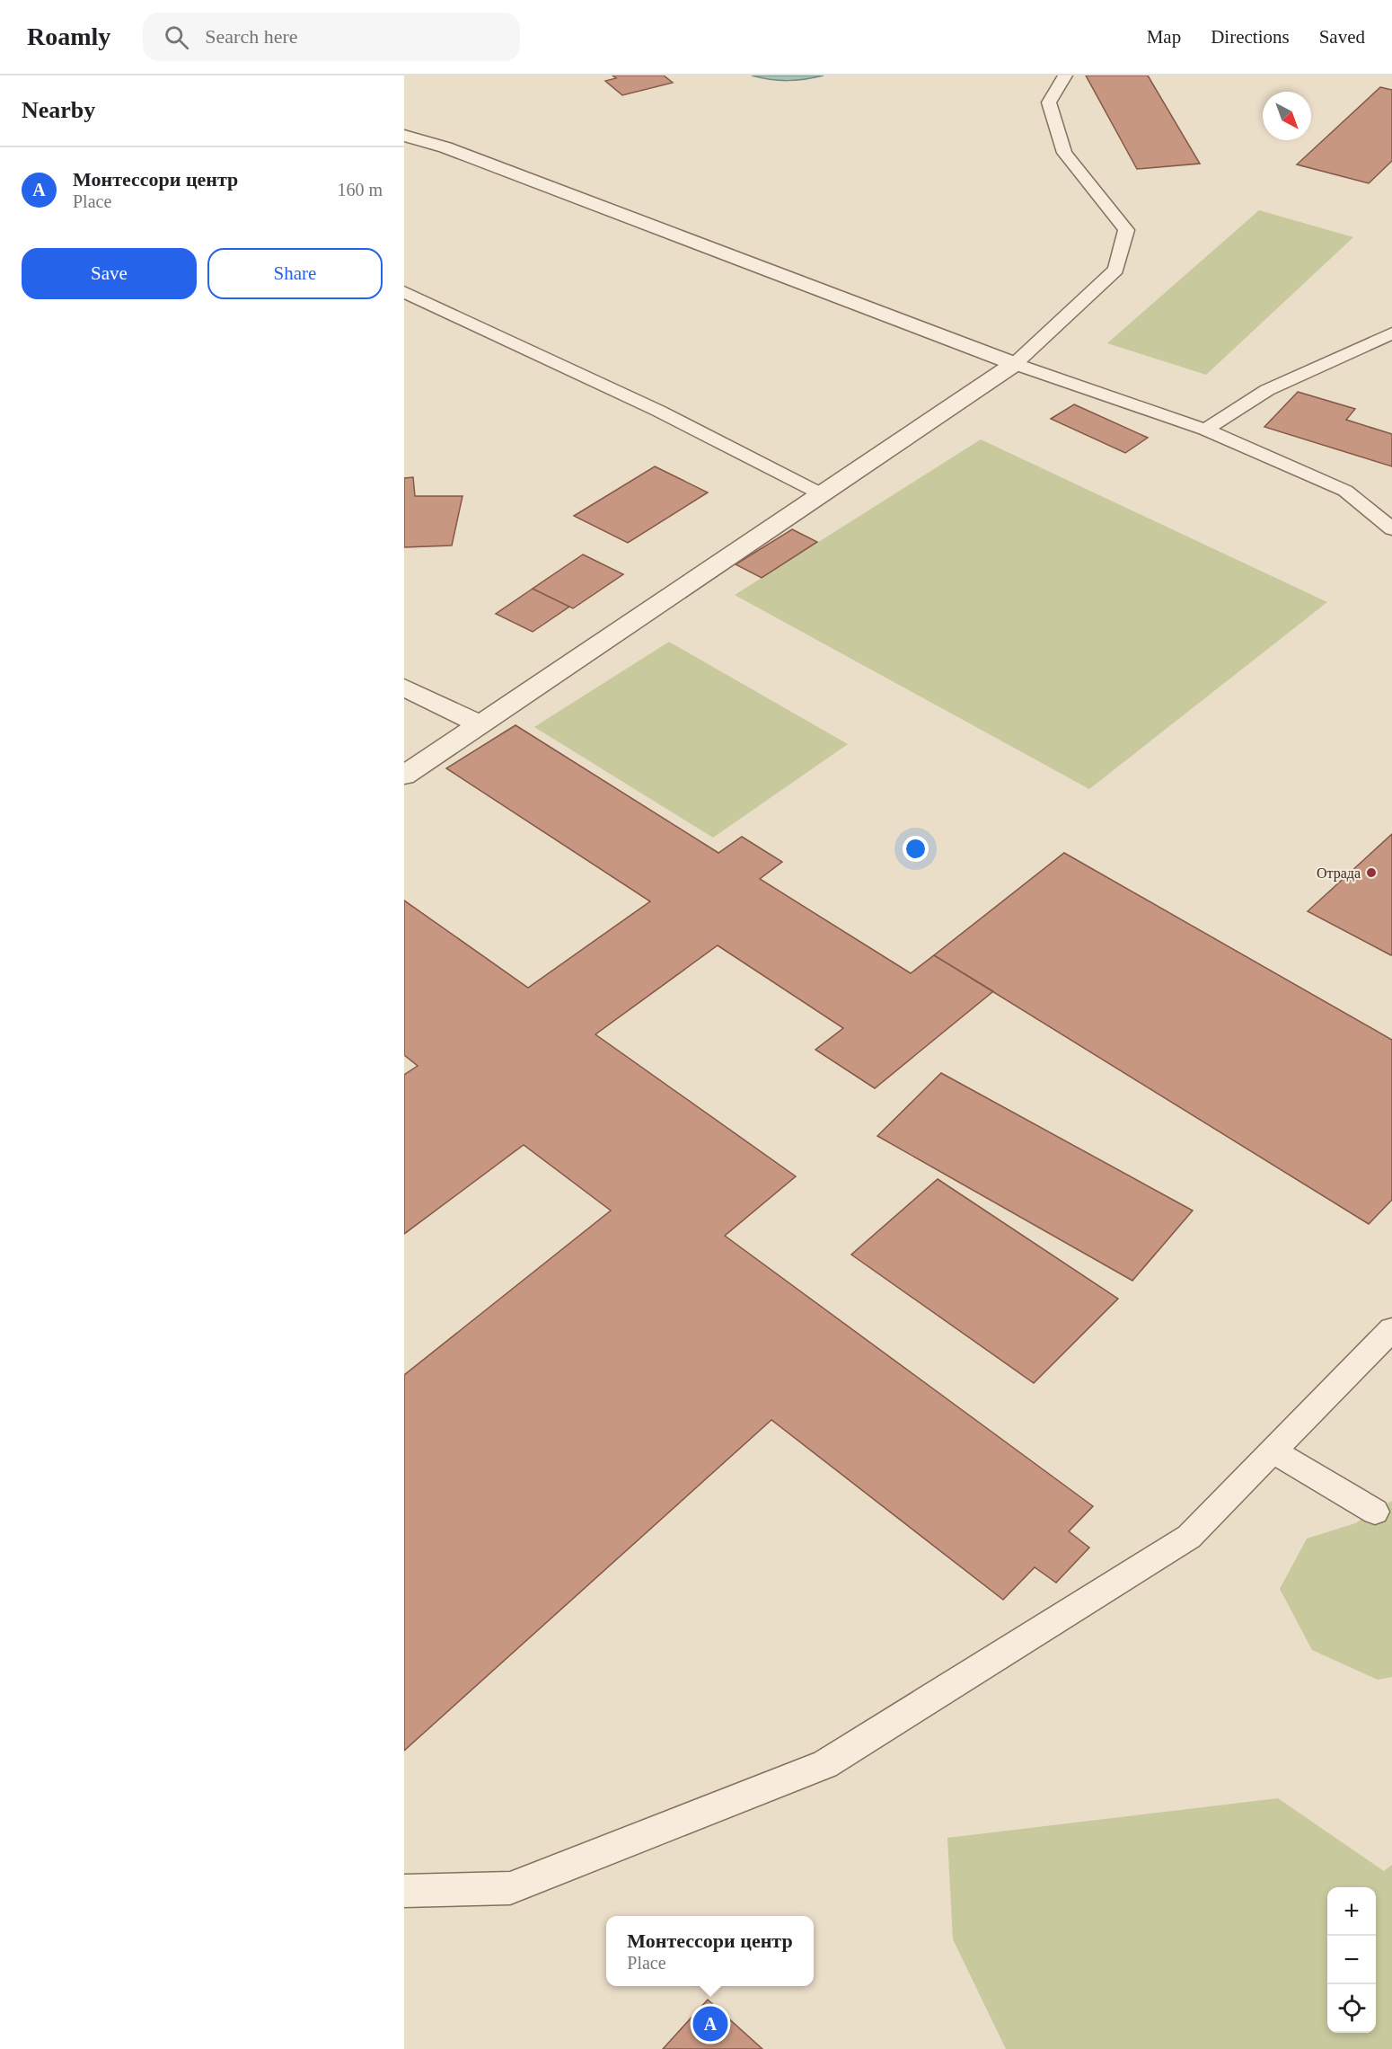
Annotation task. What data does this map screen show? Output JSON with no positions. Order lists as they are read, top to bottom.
{
  "places": ["Отрада"],
  "north": "bottom right",
  "page": {
    "header": "Roamly",
    "search": "Search here",
    "nav": ["Map", "Directions", "Saved"],
    "heading": "Nearby",
    "list": [
      {
        "mark": "A",
        "name": "Монтессори центр",
        "note": "Place",
        "value": "160 m"
      }
    ],
    "buttons": ["Save", "Share"],
    "map_buttons": ["+", "−"],
    "popup": ["Монтессори центр", "Place"],
    "pins": "A"
  }
}
